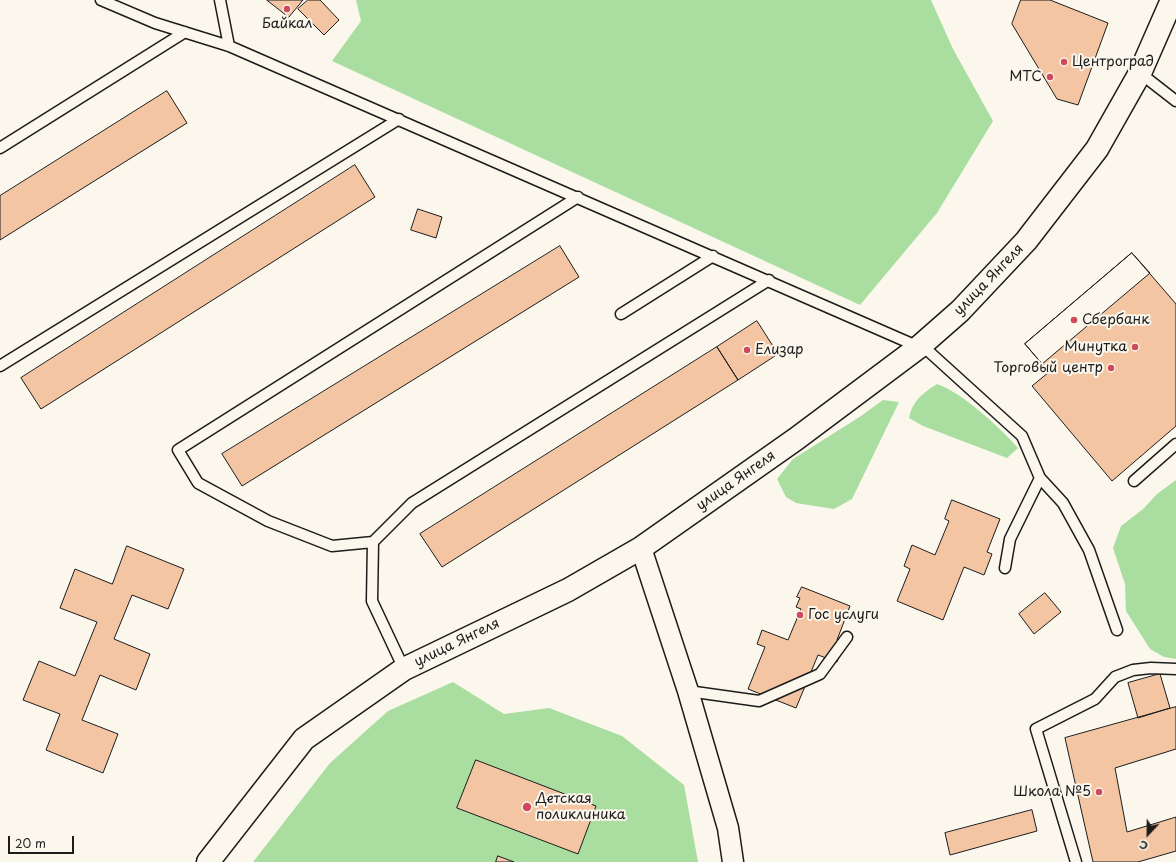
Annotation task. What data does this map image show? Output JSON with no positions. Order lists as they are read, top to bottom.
{
  "streets": {
    "street": ["улица Янгеля"]
  },
  "places": [
    "Байкал",
    "Центроград",
    "МТС",
    "Сбербанк",
    "Минутка",
    "Елизар",
    "Торговый центр",
    "Гос услуги",
    "Школа №5",
    "Детская поликлиника"
  ],
  "scale_bar": "20 m",
  "north": "bottom"
}
